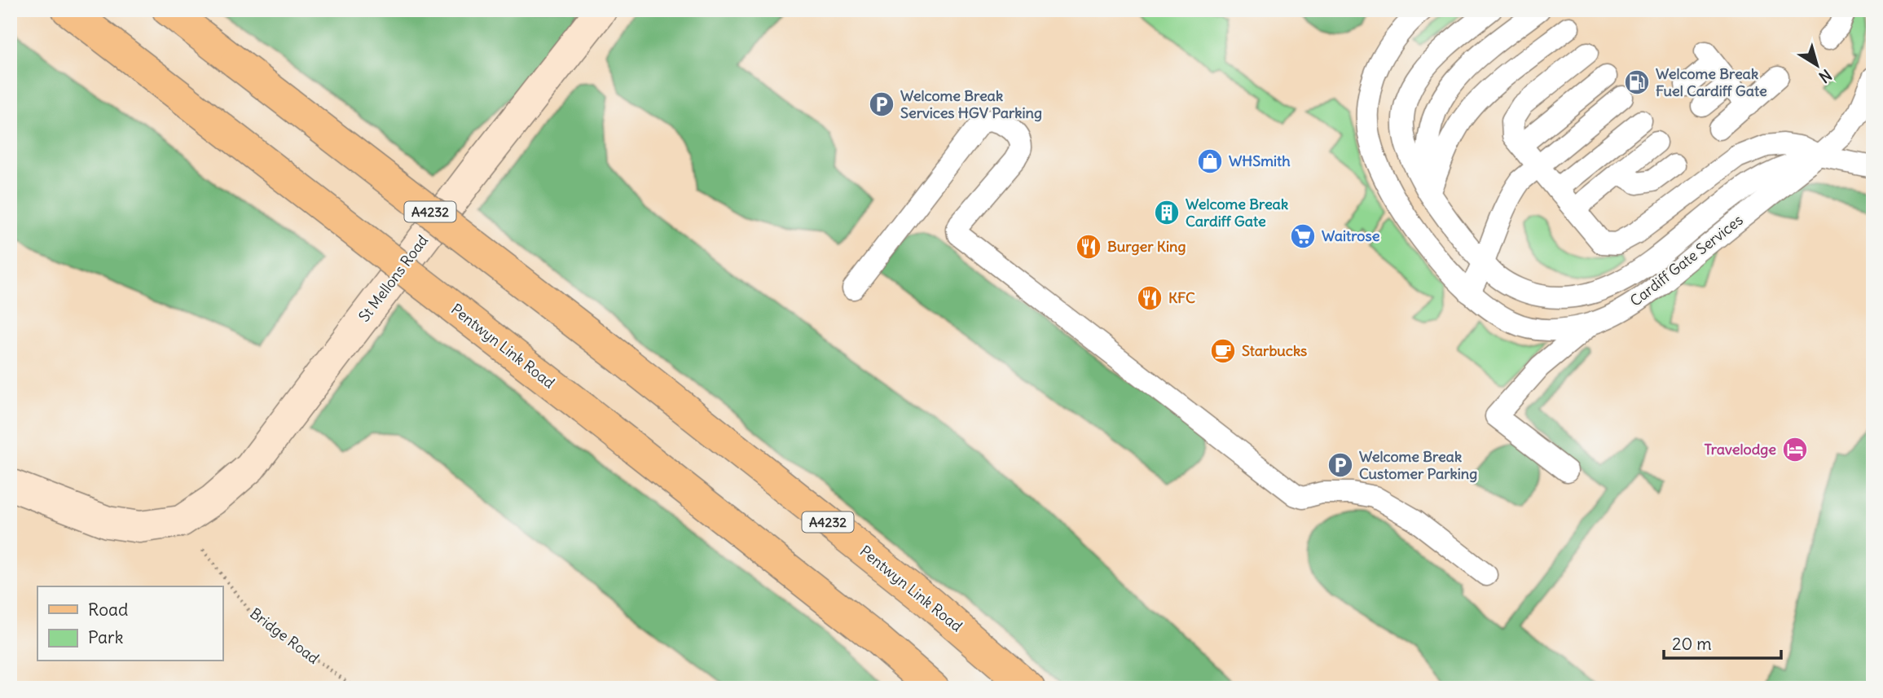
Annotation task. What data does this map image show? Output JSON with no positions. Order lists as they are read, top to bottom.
{
  "streets": {
    "main road": ["A4232", "St Mellons Road", "Pentwyn Link Road"],
    "lane": ["Cardiff Gate Services"],
    "path": ["Bridge Road"]
  },
  "crossings": [
    ["St Mellons Road", "Bridge Road"]
  ],
  "places": {
    "fuel station": ["Welcome Break Fuel Cardiff Gate"],
    "parking": ["Welcome Break Services HGV Parking", "Welcome Break Customer Parking"],
    "shop": ["WHSmith"],
    "building": ["Welcome Break Cardiff Gate"],
    "supermarket": ["Waitrose"],
    "restaurant": ["Burger King", "KFC"],
    "cafe": ["Starbucks"],
    "hotel": ["Travelodge"]
  },
  "legend": ["Road", "Park"],
  "scale_bar": "20 m",
  "north": "bottom right"
}
